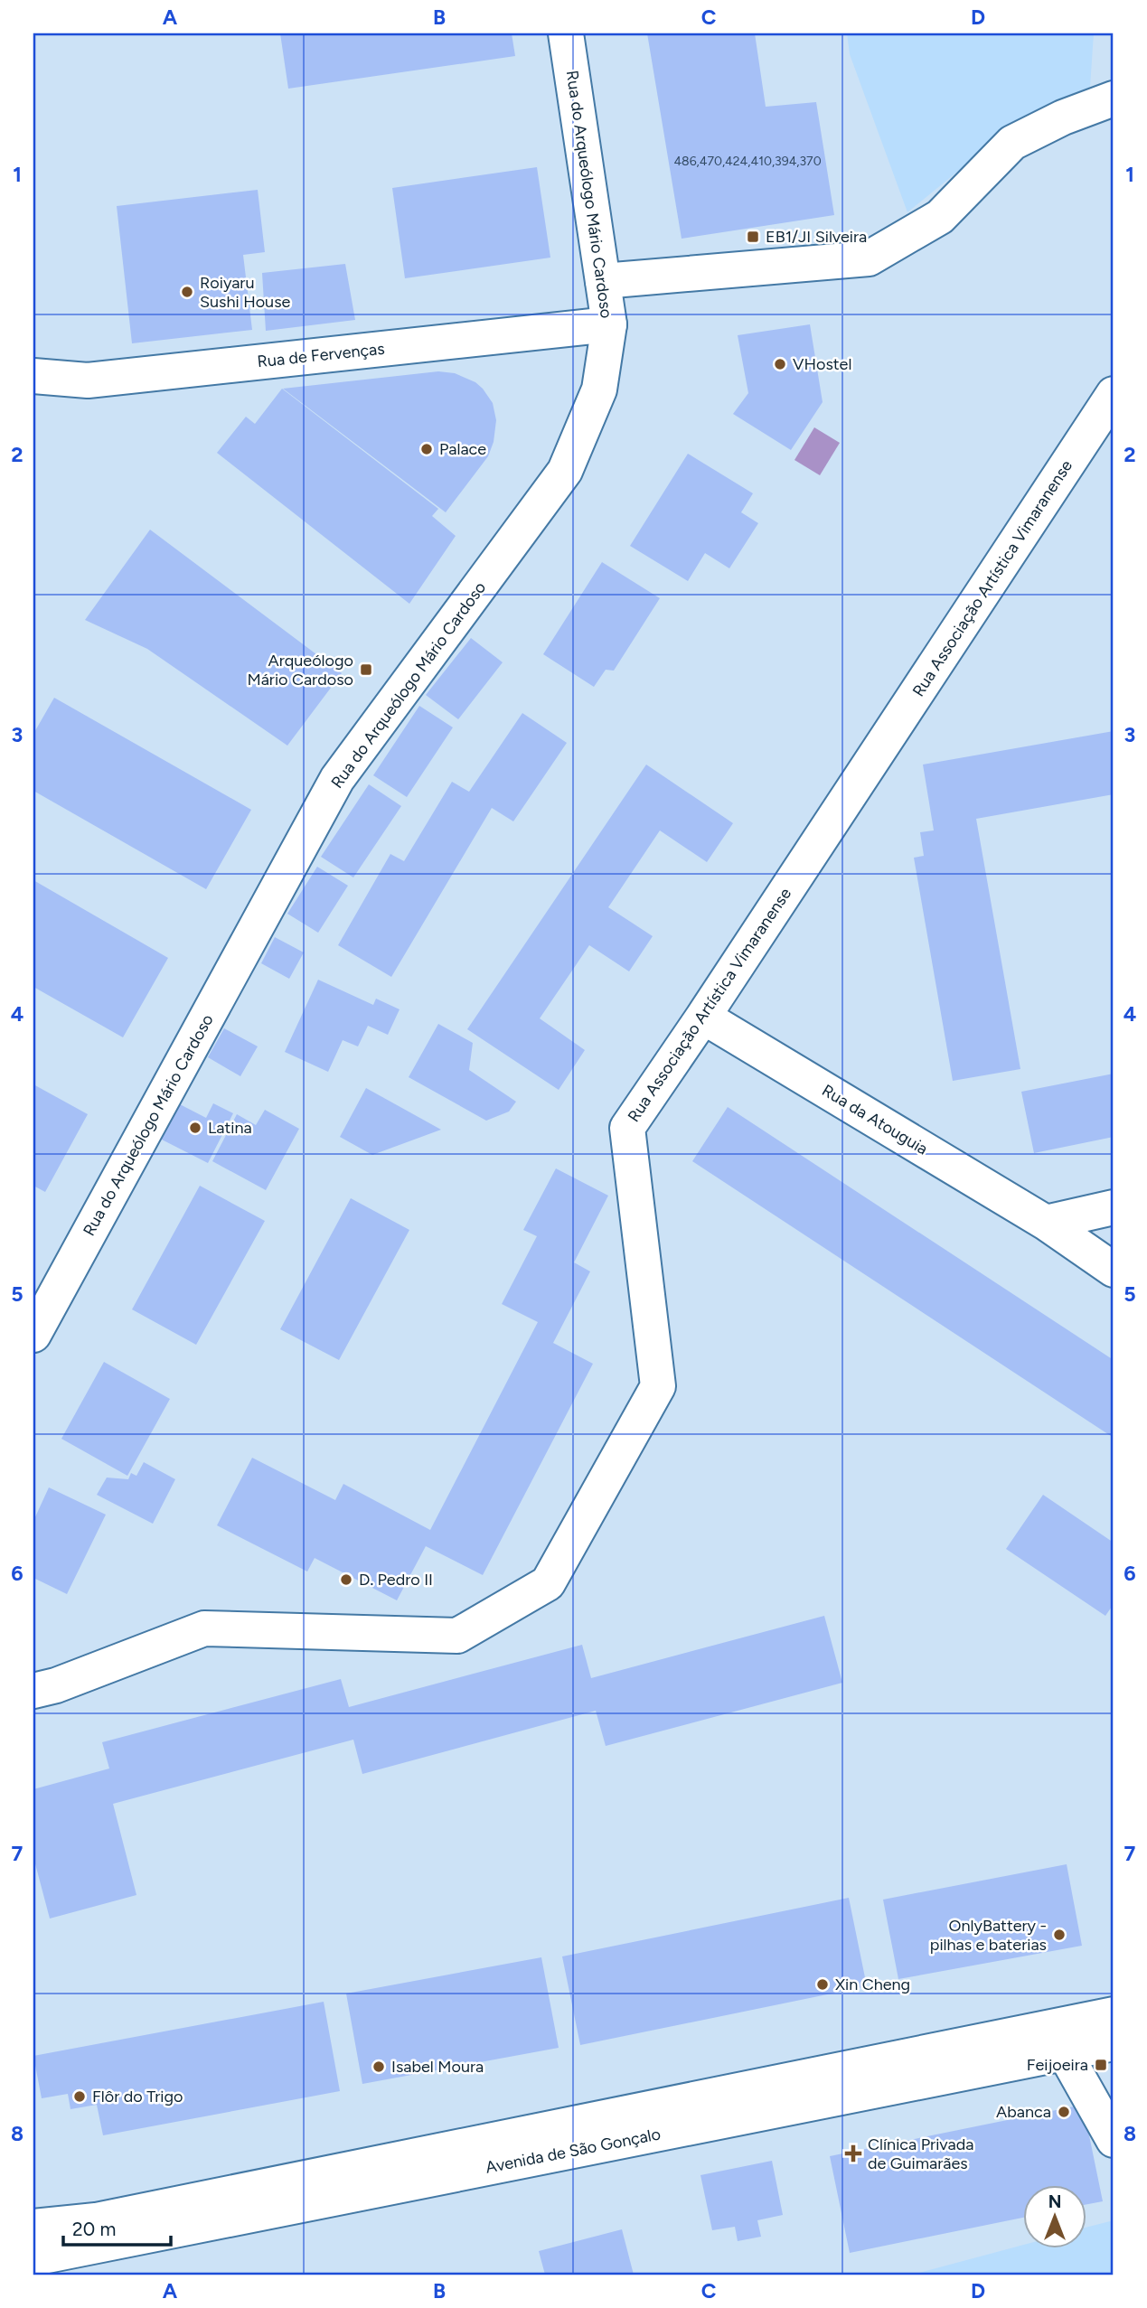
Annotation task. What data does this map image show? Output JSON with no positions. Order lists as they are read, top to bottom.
{
  "streets": {
    "street": [
      "Rua do Arqueólogo Mário Cardoso",
      "Rua de Fervenças",
      "Rua Associação Artística Vimaranense",
      "Rua da Atouguia",
      "Avenida de São Gonçalo"
    ]
  },
  "crossings": [
    ["Rua do Arqueólogo Mário Cardoso", "Rua de Fervenças"],
    ["Rua Associação Artística Vimaranense", "Rua da Atouguia"]
  ],
  "places": {
    "transit": ["EB1/JI Silveira", "Arqueólogo Mário Cardoso", "Feijoeira"],
    "other": [
      "Roiyaru Sushi House",
      "VHostel",
      "Palace",
      "Latina",
      "D. Pedro II",
      "OnlyBattery - pilhas e baterias",
      "Xin Cheng",
      "Isabel Moura",
      "Flôr do Trigo",
      "Abanca"
    ],
    "health": ["Clínica Privada de Guimarães"]
  },
  "house_numbers": ["486,470,424,410,394,370"],
  "scale_bar": "20 m",
  "north": "top",
  "grid": {
    "columns": [
      "A",
      "B",
      "C",
      "D"
    ],
    "rows": [
      "1",
      "2",
      "3",
      "4",
      "5",
      "6",
      "7",
      "8"
    ]
  }
}
